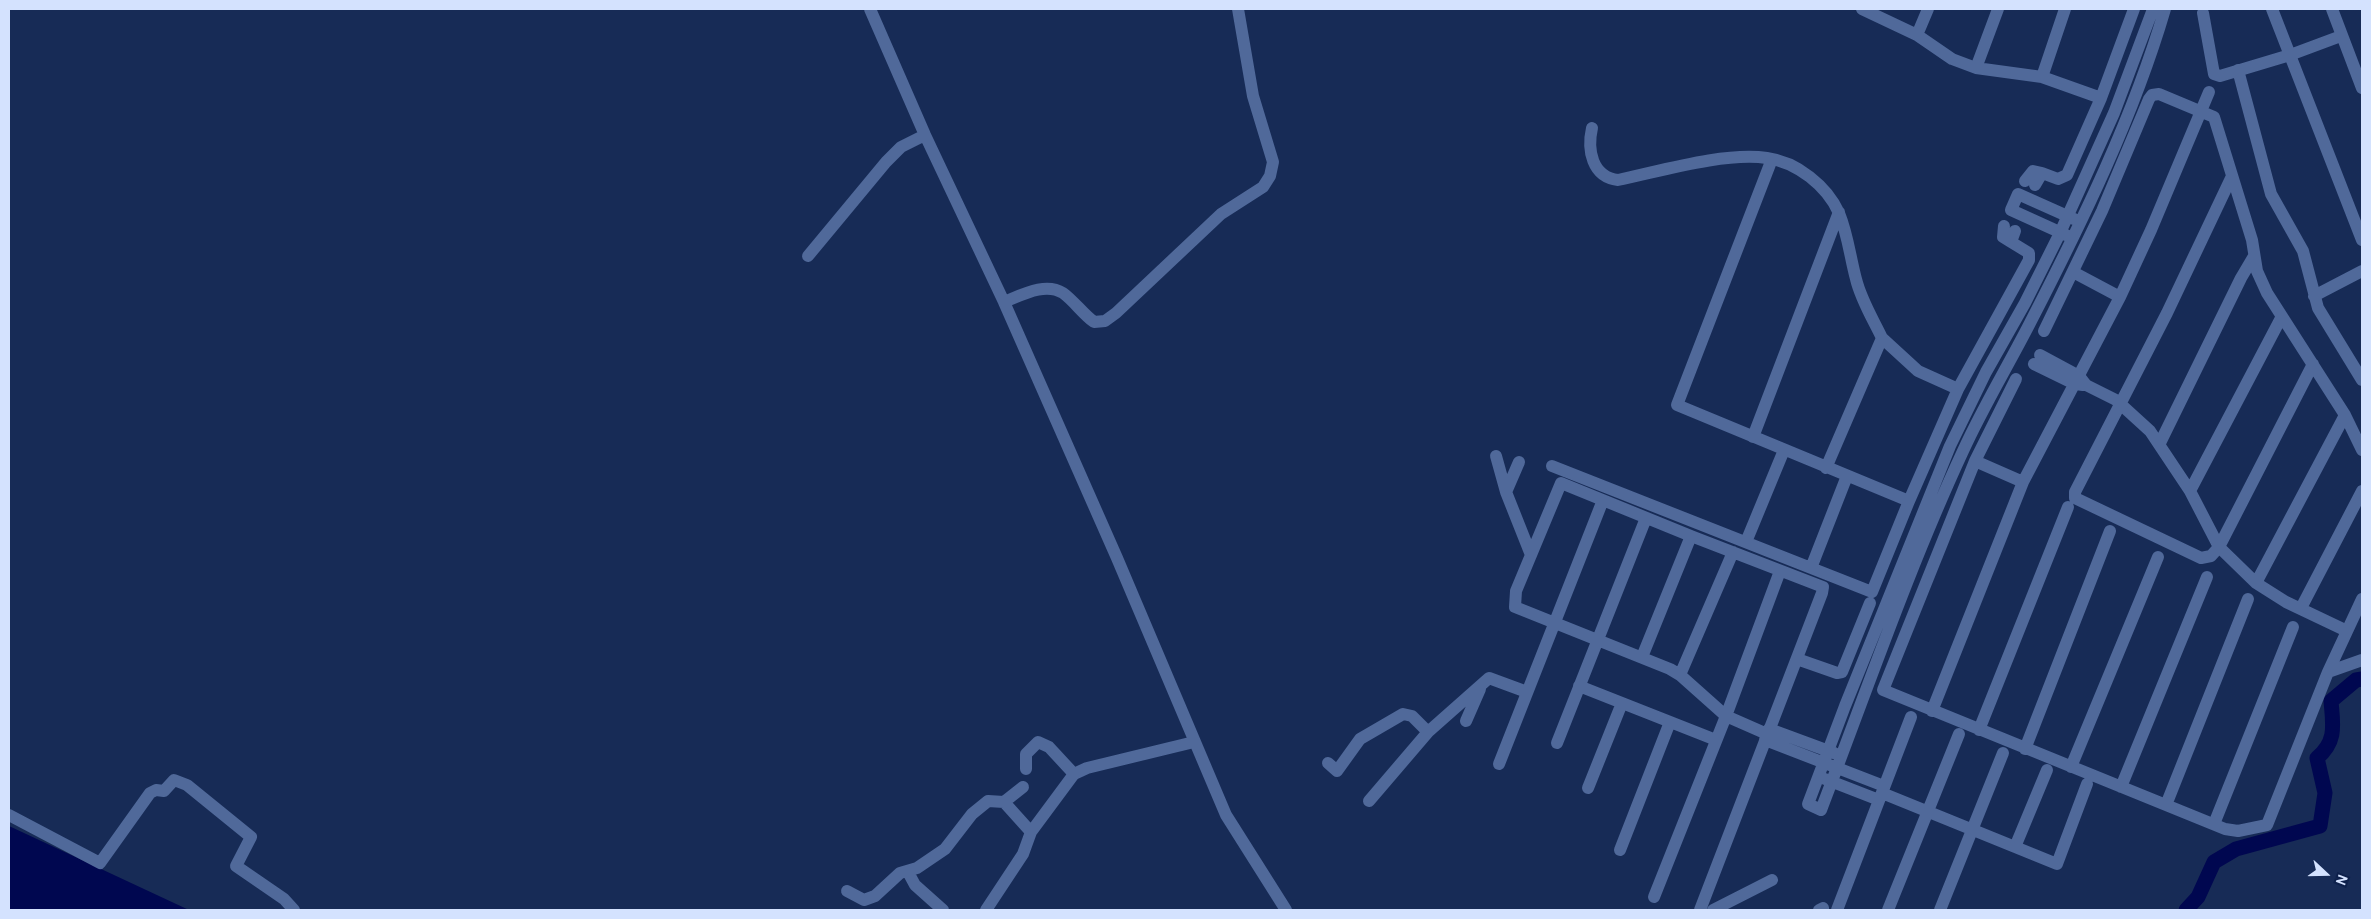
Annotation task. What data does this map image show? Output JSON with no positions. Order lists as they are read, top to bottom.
{
  "north": "right"
}
